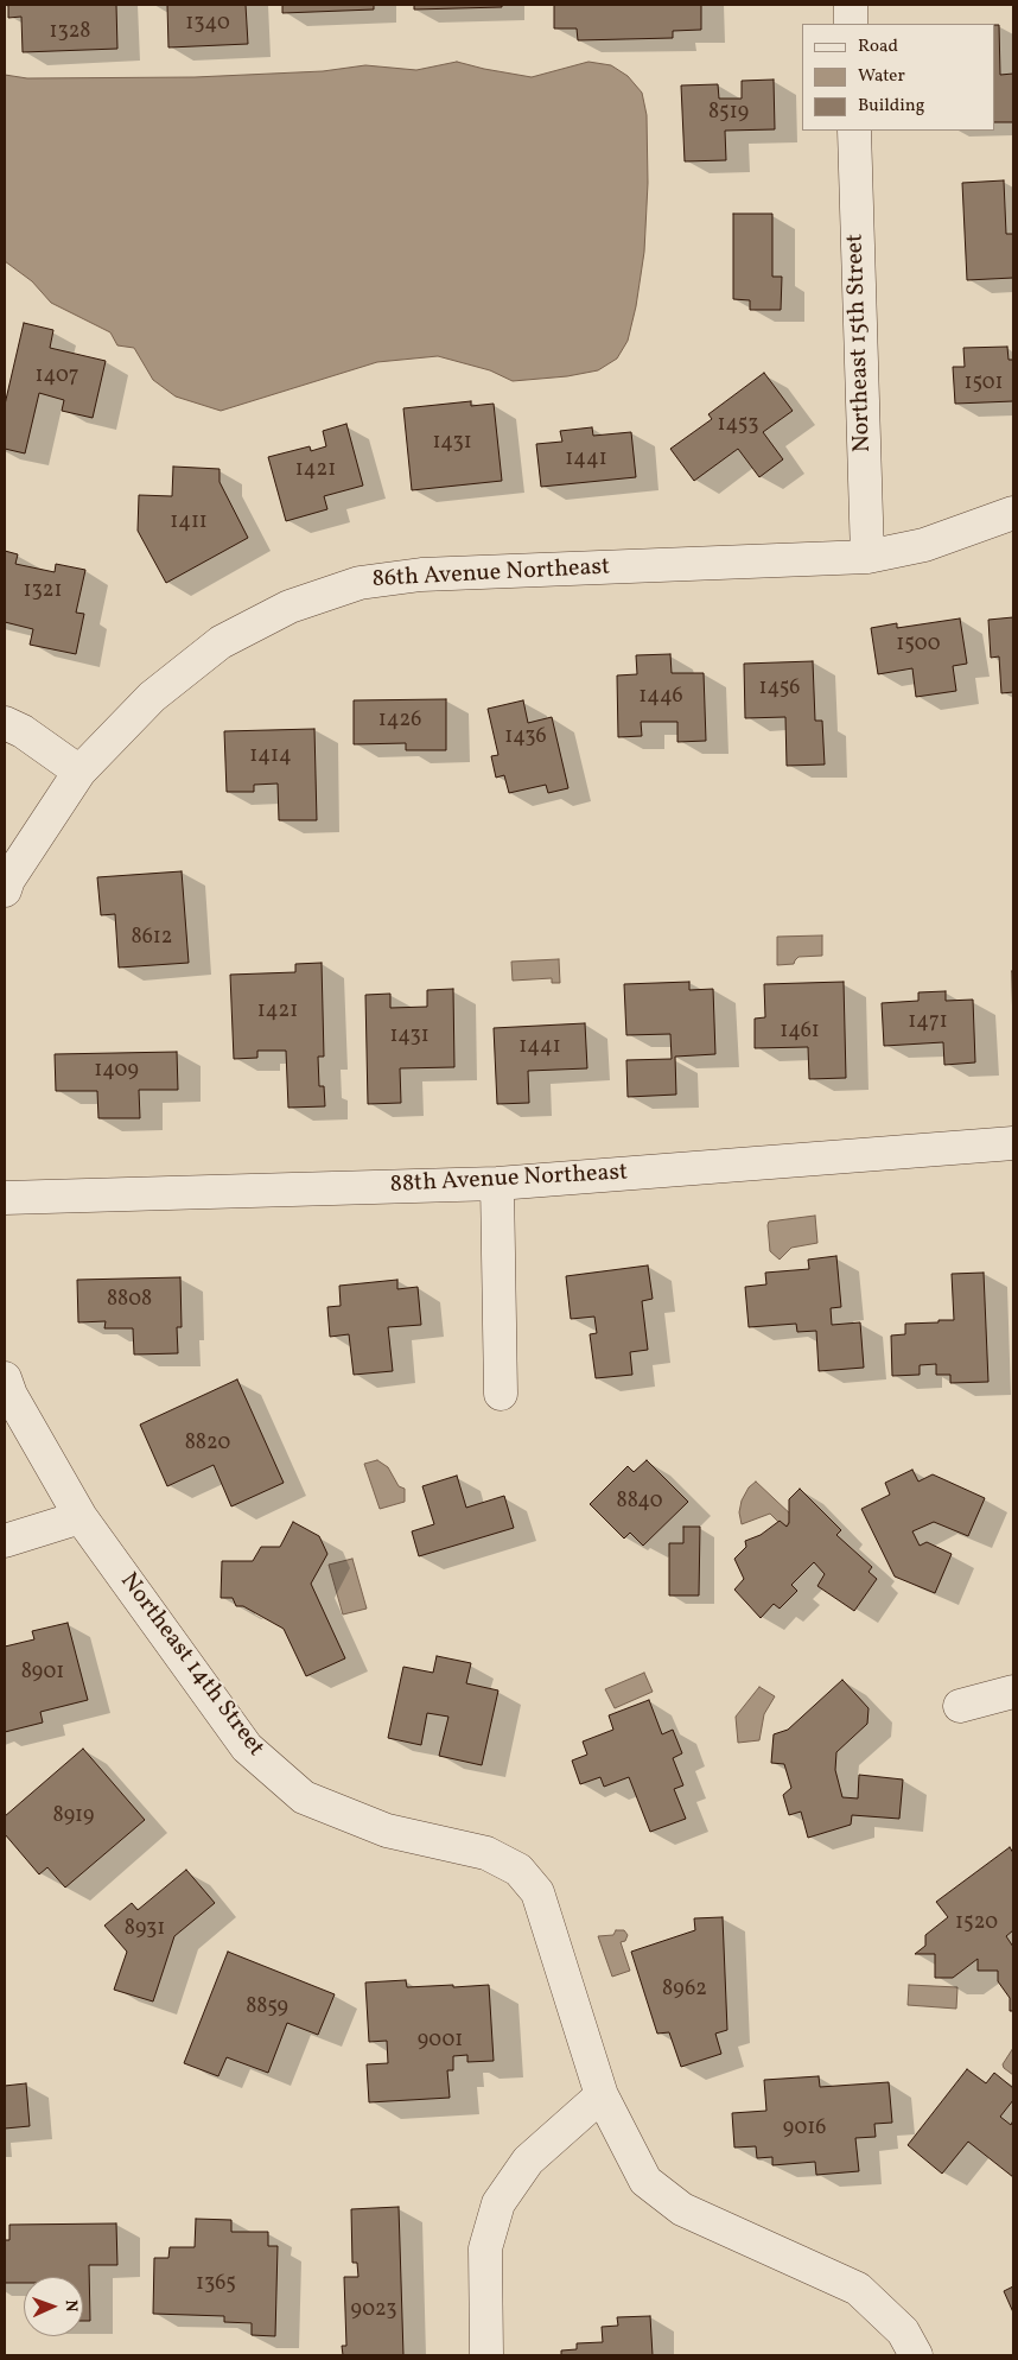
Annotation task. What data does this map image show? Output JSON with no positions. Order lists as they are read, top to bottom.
{
  "streets": {
    "street": [
      "Northeast 15th Street",
      "86th Avenue Northeast",
      "88th Avenue Northeast",
      "Northeast 14th Street"
    ]
  },
  "crossings": [
    ["Northeast 15th Street", "86th Avenue Northeast"]
  ],
  "house_numbers": [
    "1340",
    "1328",
    "8519",
    "1407",
    "1501",
    "1453",
    "1431",
    "1441",
    "1421",
    "1411",
    "1321",
    "1500",
    "1456",
    "1446",
    "1426",
    "1436",
    "1414",
    "8612",
    "1421",
    "1471",
    "1461",
    "1431",
    "1441",
    "1409",
    "8808",
    "8820",
    "8840",
    "8901",
    "8919",
    "1520",
    "8931",
    "8962",
    "8859",
    "9001",
    "9016",
    "1365",
    "9023"
  ],
  "legend": ["Road", "Water", "Building"],
  "north": "right"
}
